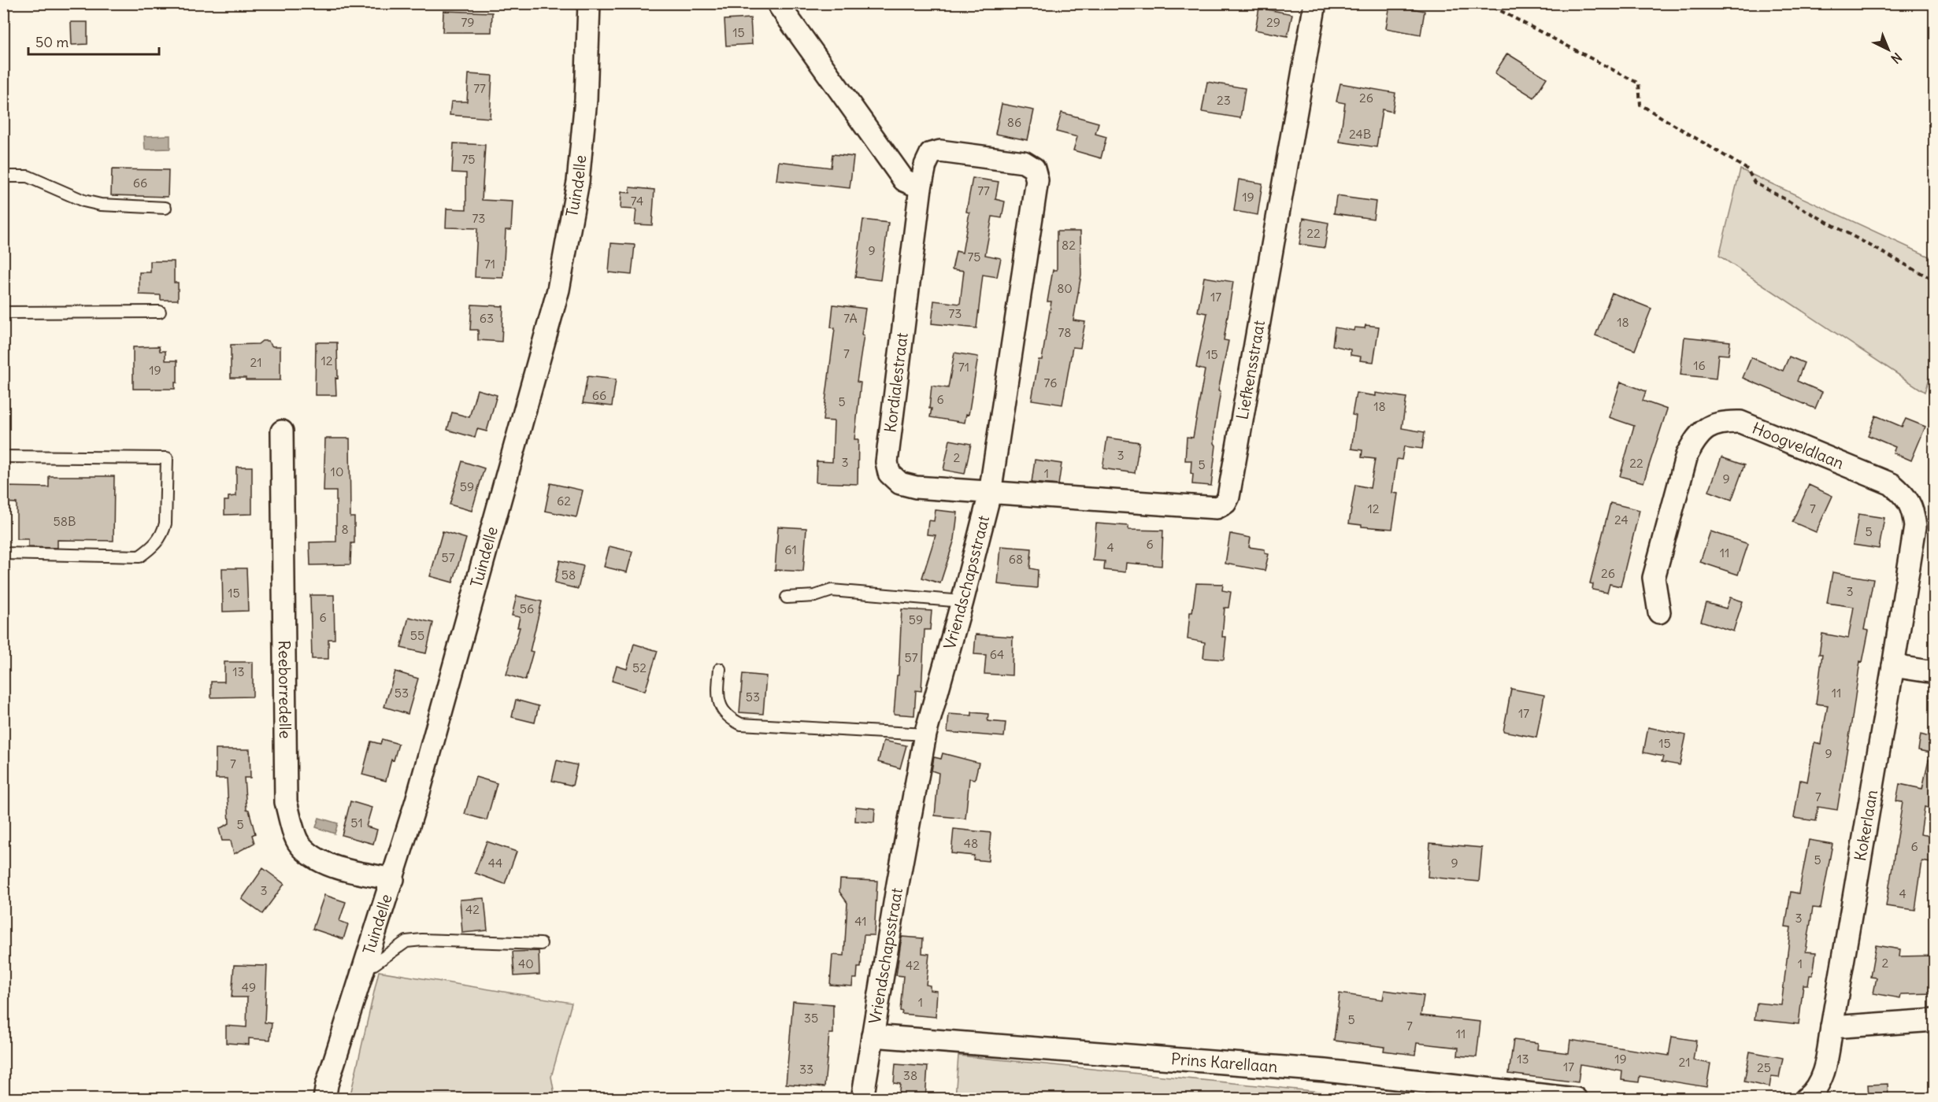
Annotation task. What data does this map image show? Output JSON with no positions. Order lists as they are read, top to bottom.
{
  "streets": {
    "street": [
      "Tuindelle",
      "Liefkensstraat",
      "Kordialestraat",
      "Hoogveldlaan",
      "Vriendschapsstraat",
      "Reeborredelle",
      "Kokerlaan",
      "Prins Karellaan"
    ]
  },
  "crossings": [
    ["Tuindelle", "Reeborredelle"],
    ["Liefkensstraat", "Kordialestraat"],
    ["Liefkensstraat", "Vriendschapsstraat"],
    ["Kordialestraat", "Vriendschapsstraat"],
    ["Hoogveldlaan", "Kokerlaan"],
    ["Vriendschapsstraat", "Prins Karellaan"]
  ],
  "house_numbers": [
    "79",
    "29",
    "15",
    "77",
    "26",
    "23",
    "86",
    "24B",
    "75",
    "66",
    "77",
    "19",
    "74",
    "73",
    "22",
    "82",
    "9",
    "75",
    "71",
    "80",
    "17",
    "73",
    "63",
    "7A",
    "18",
    "78",
    "7",
    "15",
    "12",
    "21",
    "16",
    "71",
    "19",
    "76",
    "66",
    "6",
    "5",
    "18",
    "3",
    "2",
    "3",
    "22",
    "5",
    "10",
    "1",
    "9",
    "59",
    "62",
    "12",
    "7",
    "24",
    "58B",
    "8",
    "5",
    "6",
    "4",
    "61",
    "11",
    "57",
    "68",
    "26",
    "58",
    "3",
    "15",
    "56",
    "6",
    "59",
    "55",
    "64",
    "57",
    "52",
    "13",
    "53",
    "11",
    "53",
    "17",
    "15",
    "9",
    "7",
    "7",
    "51",
    "5",
    "48",
    "6",
    "5",
    "44",
    "9",
    "3",
    "4",
    "42",
    "3",
    "41",
    "2",
    "40",
    "1",
    "42",
    "49",
    "1",
    "35",
    "5",
    "7",
    "11",
    "13",
    "19",
    "21",
    "17",
    "25",
    "33",
    "38"
  ],
  "scale_bar": "50 m",
  "north": "bottom right"
}
